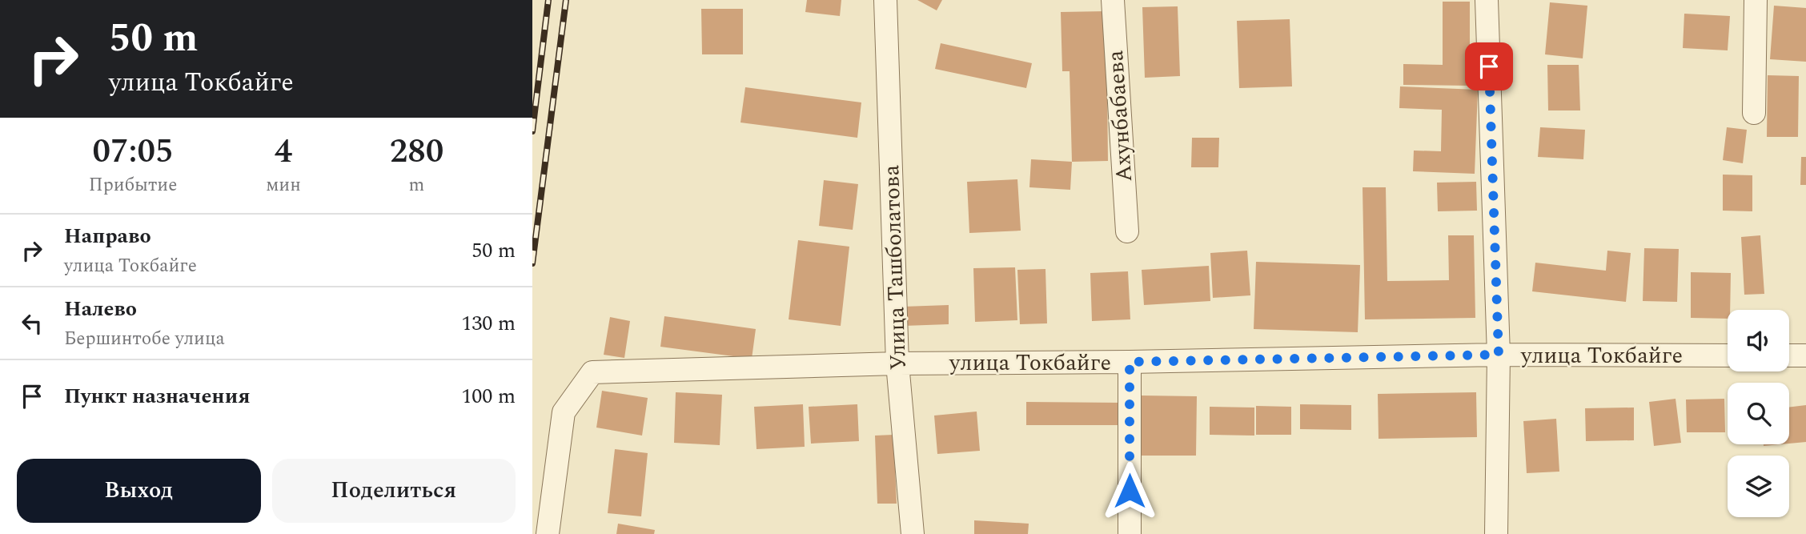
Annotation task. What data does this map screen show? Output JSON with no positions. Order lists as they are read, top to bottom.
{
  "streets": {
    "street": ["Ахунбабаева", "Улица Ташболатова", "улица Токбайге"]
  },
  "crossings": [
    ["Улица Ташболатова", "улица Токбайге"]
  ],
  "page": {
    "turn": ["50 m", "улица Токбайге"],
    "eta": [
      "07:05",
      "Прибытие",
      "4",
      "мин",
      "280",
      "m"
    ],
    "list": [
      {
        "name": "Направо",
        "note": "улица Токбайге",
        "value": "50 m"
      },
      {
        "name": "Налево",
        "note": "Бершинтобе улица",
        "value": "130 m"
      },
      {
        "name": "Пункт назначения",
        "value": "100 m"
      }
    ],
    "buttons": ["Выход", "Поделиться"]
  }
}
